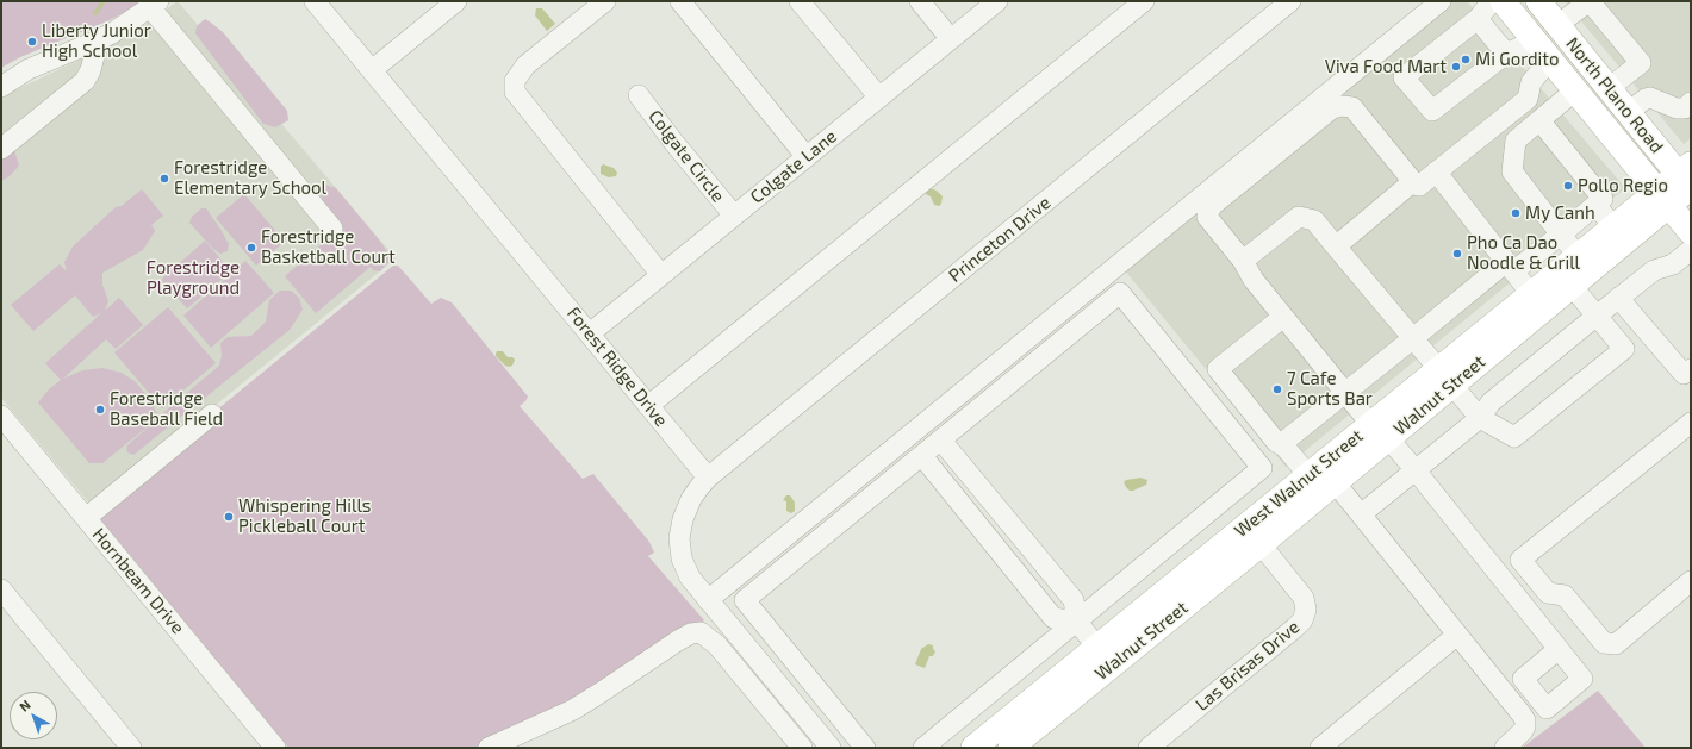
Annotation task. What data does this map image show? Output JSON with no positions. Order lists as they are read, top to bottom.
{
  "streets": {
    "main road": ["North Plano Road", "Walnut Street", "West Walnut Street"],
    "street": [
      "Colgate Circle",
      "Colgate Lane",
      "Princeton Drive",
      "Forest Ridge Drive",
      "Hornbeam Drive",
      "Las Brisas Drive"
    ]
  },
  "crossings": [
    ["North Plano Road", "Walnut Street"],
    ["North Plano Road", "West Walnut Street"],
    ["Colgate Circle", "Colgate Lane"],
    ["Colgate Lane", "Forest Ridge Drive"],
    ["Princeton Drive", "Forest Ridge Drive"],
    ["Walnut Street", "West Walnut Street"],
    ["Walnut Street", "Las Brisas Drive"],
    ["West Walnut Street", "Las Brisas Drive"]
  ],
  "parks": ["Forestridge Playground"],
  "places": [
    "Liberty Junior High School",
    "Mi Gordito",
    "Viva Food Mart",
    "Forestridge Elementary School",
    "Pollo Regio",
    "My Canh",
    "Forestridge Basketball Court",
    "Pho Ca Dao Noodle & Grill",
    "7 Cafe Sports Bar",
    "Forestridge Baseball Field",
    "Whispering Hills Pickleball Court"
  ],
  "north": "top left"
}
